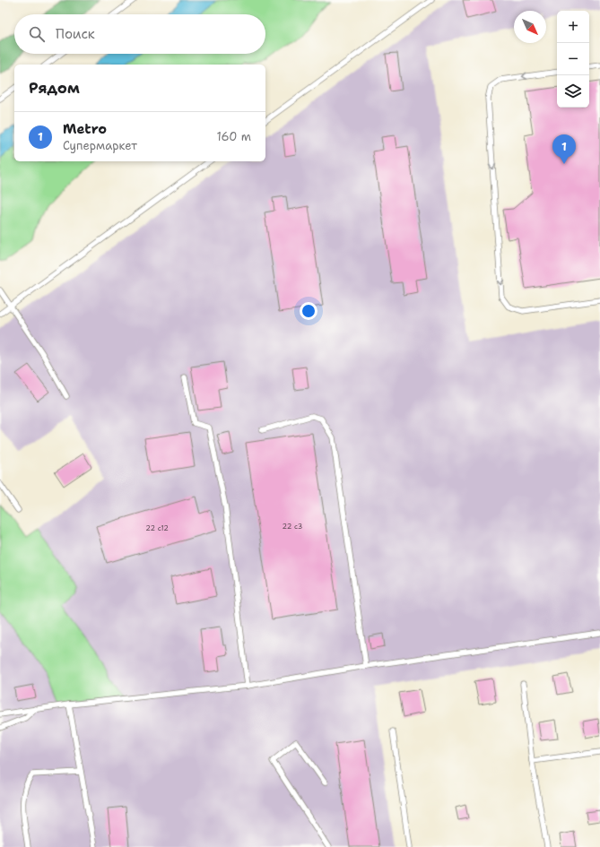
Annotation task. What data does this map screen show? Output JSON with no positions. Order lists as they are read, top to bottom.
{
  "house_numbers": ["22 с3", "22 с12"],
  "north": "bottom right",
  "page": {
    "map_buttons": ["+", "−"],
    "search": "Поиск",
    "heading": "Рядом",
    "list": [
      {
        "mark": "1",
        "name": "Metro",
        "note": "Супермаркет",
        "value": "160 m"
      }
    ],
    "pins": "1"
  }
}
